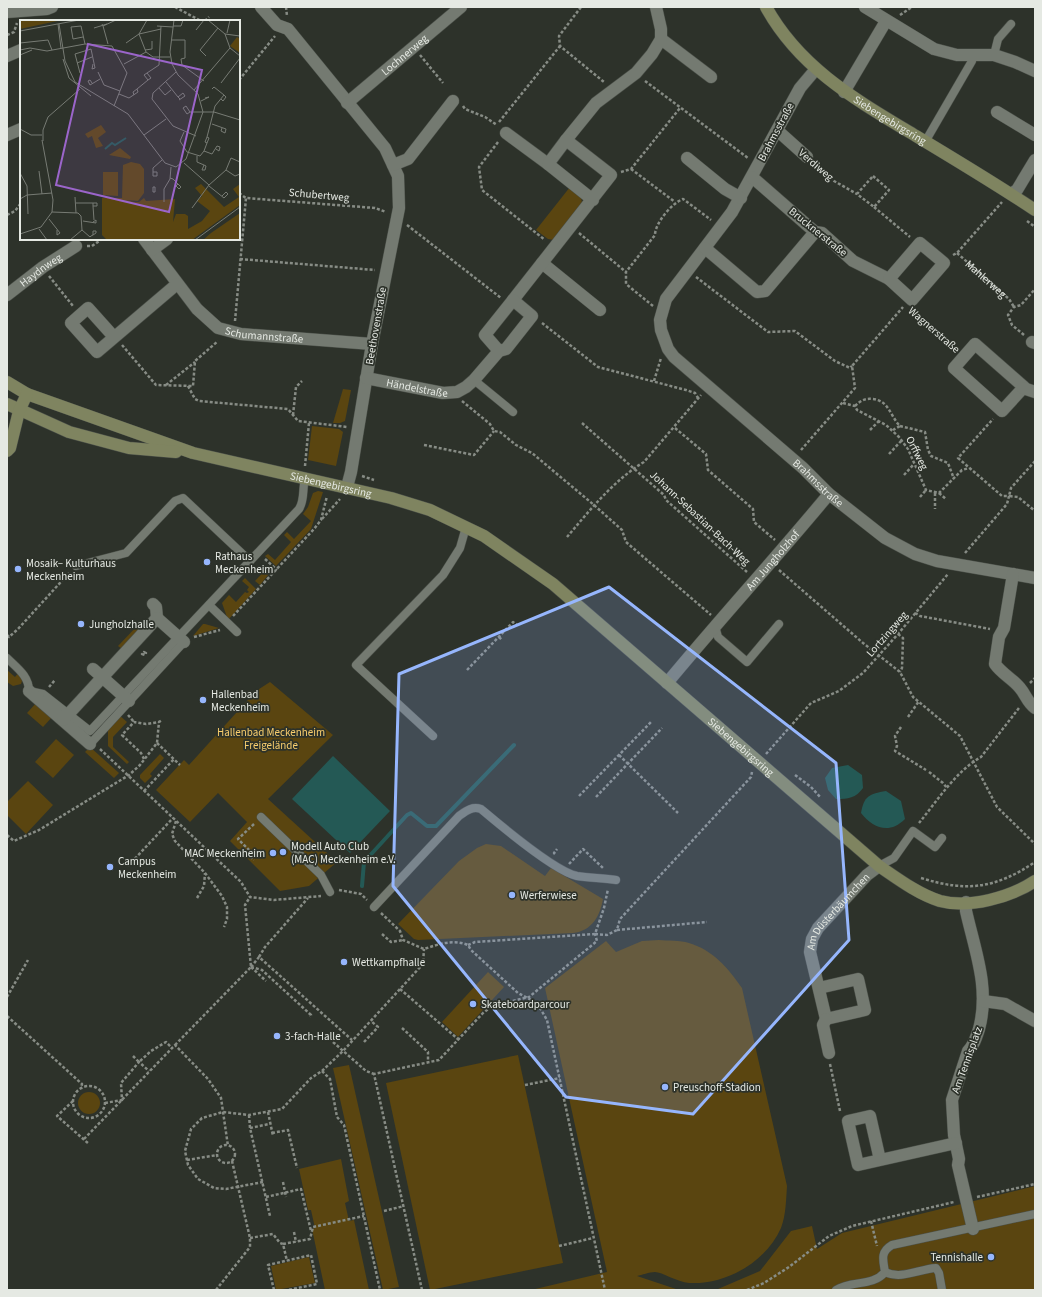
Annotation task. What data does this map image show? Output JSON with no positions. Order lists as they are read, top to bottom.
{
  "streets": {
    "street": [
      "Lochnerweg",
      "Siebengebirgsring",
      "Brahmsstraße",
      "Verdiweg",
      "Brucknerstraße",
      "Haydnweg",
      "Beethovenstraße",
      "Wagnerstraße",
      "Schumannstraße",
      "Händelstraße",
      "Am Jungholzhof",
      "Am Düsterbäumchen",
      "Am Tennisplatz"
    ],
    "path": [
      "Schubertweg",
      "Mahlerweg",
      "Orffweg",
      "Johann-Sebastian-Bach-Weg",
      "Lortzingweg"
    ]
  },
  "crossings": [
    ["Lochnerweg", "Beethovenstraße"],
    ["Siebengebirgsring", "Brahmsstraße"],
    ["Siebengebirgsring", "Beethovenstraße"],
    ["Siebengebirgsring", "Am Jungholzhof"],
    ["Siebengebirgsring", "Lortzingweg"],
    ["Siebengebirgsring", "Am Düsterbäumchen"],
    ["Siebengebirgsring", "Am Tennisplatz"],
    ["Brahmsstraße", "Verdiweg"],
    ["Brahmsstraße", "Brucknerstraße"],
    ["Brahmsstraße", "Johann-Sebastian-Bach-Weg"],
    ["Brahmsstraße", "Am Jungholzhof"],
    ["Brahmsstraße", "Lortzingweg"],
    ["Schubertweg", "Beethovenstraße"],
    ["Brucknerstraße", "Wagnerstraße"],
    ["Beethovenstraße", "Schumannstraße"],
    ["Beethovenstraße", "Händelstraße"],
    ["Johann-Sebastian-Bach-Weg", "Am Jungholzhof"]
  ],
  "parks": ["Hallenbad Meckenheim Freigelände"],
  "places": [
    "Rathaus Meckenheim",
    "Mosaik– Kulturhaus Meckenheim",
    "Jungholzhalle",
    "Hallenbad Meckenheim",
    "Modell Auto Club (MAC) Meckenheim e.V.",
    "MAC Meckenheim",
    "Campus Meckenheim",
    "Werferwiese",
    "Wettkampfhalle",
    "Skateboardparcour",
    "3-fach-Halle",
    "Preuschoff-Stadion",
    "Tennishalle"
  ]
}
